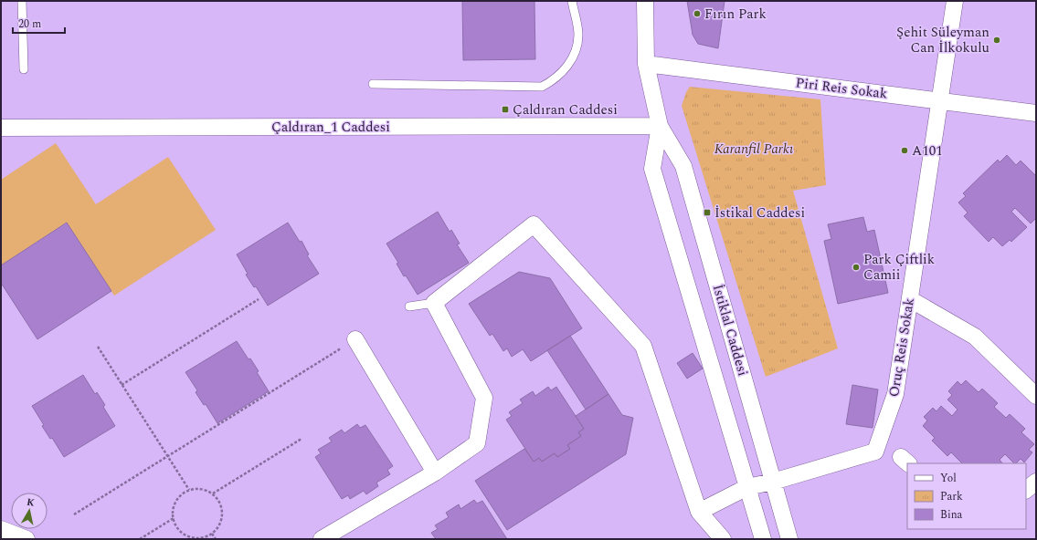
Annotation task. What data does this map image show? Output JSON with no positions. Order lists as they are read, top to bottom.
{
  "streets": {
    "street": [
      "Piri Reis Sokak",
      "Çaldıran_1 Caddesi",
      "İstiklal Caddesi",
      "Oruç Reis Sokak"
    ]
  },
  "crossings": [
    ["Piri Reis Sokak", "İstiklal Caddesi"],
    ["Piri Reis Sokak", "Oruç Reis Sokak"],
    ["Çaldıran_1 Caddesi", "İstiklal Caddesi"],
    ["İstiklal Caddesi", "Oruç Reis Sokak"]
  ],
  "parks": ["Karanfil Parkı"],
  "places": {
    "other": [
      "Fırın Park",
      "Şehit Süleyman Can İlkokulu",
      "A101",
      "Park Çiftlik Camii"
    ],
    "transit": ["Çaldıran Caddesi", "İstikal Caddesi"]
  },
  "legend": ["Yol", "Park", "Bina"],
  "scale_bar": "20 m",
  "north": "top"
}
